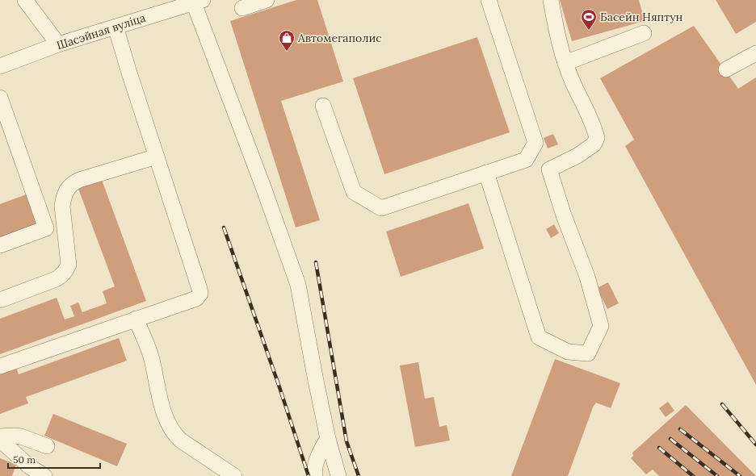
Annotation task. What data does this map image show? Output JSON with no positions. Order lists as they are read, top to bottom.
{
  "streets": {
    "street": ["Шасэйная вуліца"]
  },
  "places": {
    "sports": ["Басейн Няптун"],
    "shop": ["Автомегаполис"]
  },
  "scale_bar": "50 m"
}
